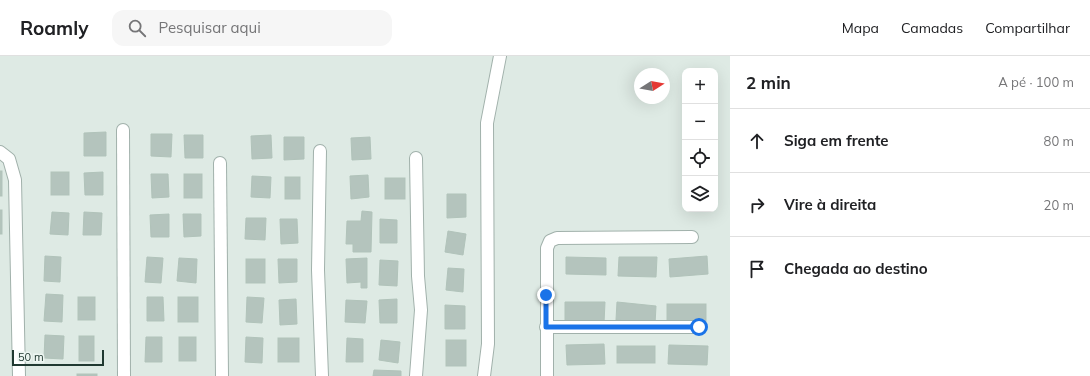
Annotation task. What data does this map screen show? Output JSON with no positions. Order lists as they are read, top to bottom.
{
  "scale_bar": "50 m",
  "north": "right",
  "page": {
    "header": "Roamly",
    "search": "Pesquisar aqui",
    "nav": ["Mapa", "Camadas", "Compartilhar"],
    "heading": ["2 min", "A pé · 100 m"],
    "map_buttons": ["+", "−"],
    "list": [
      ["Siga em frente", "80 m"],
      ["Vire à direita", "20 m"],
      "Chegada ao destino"
    ],
    "scale": "50 m"
  }
}
